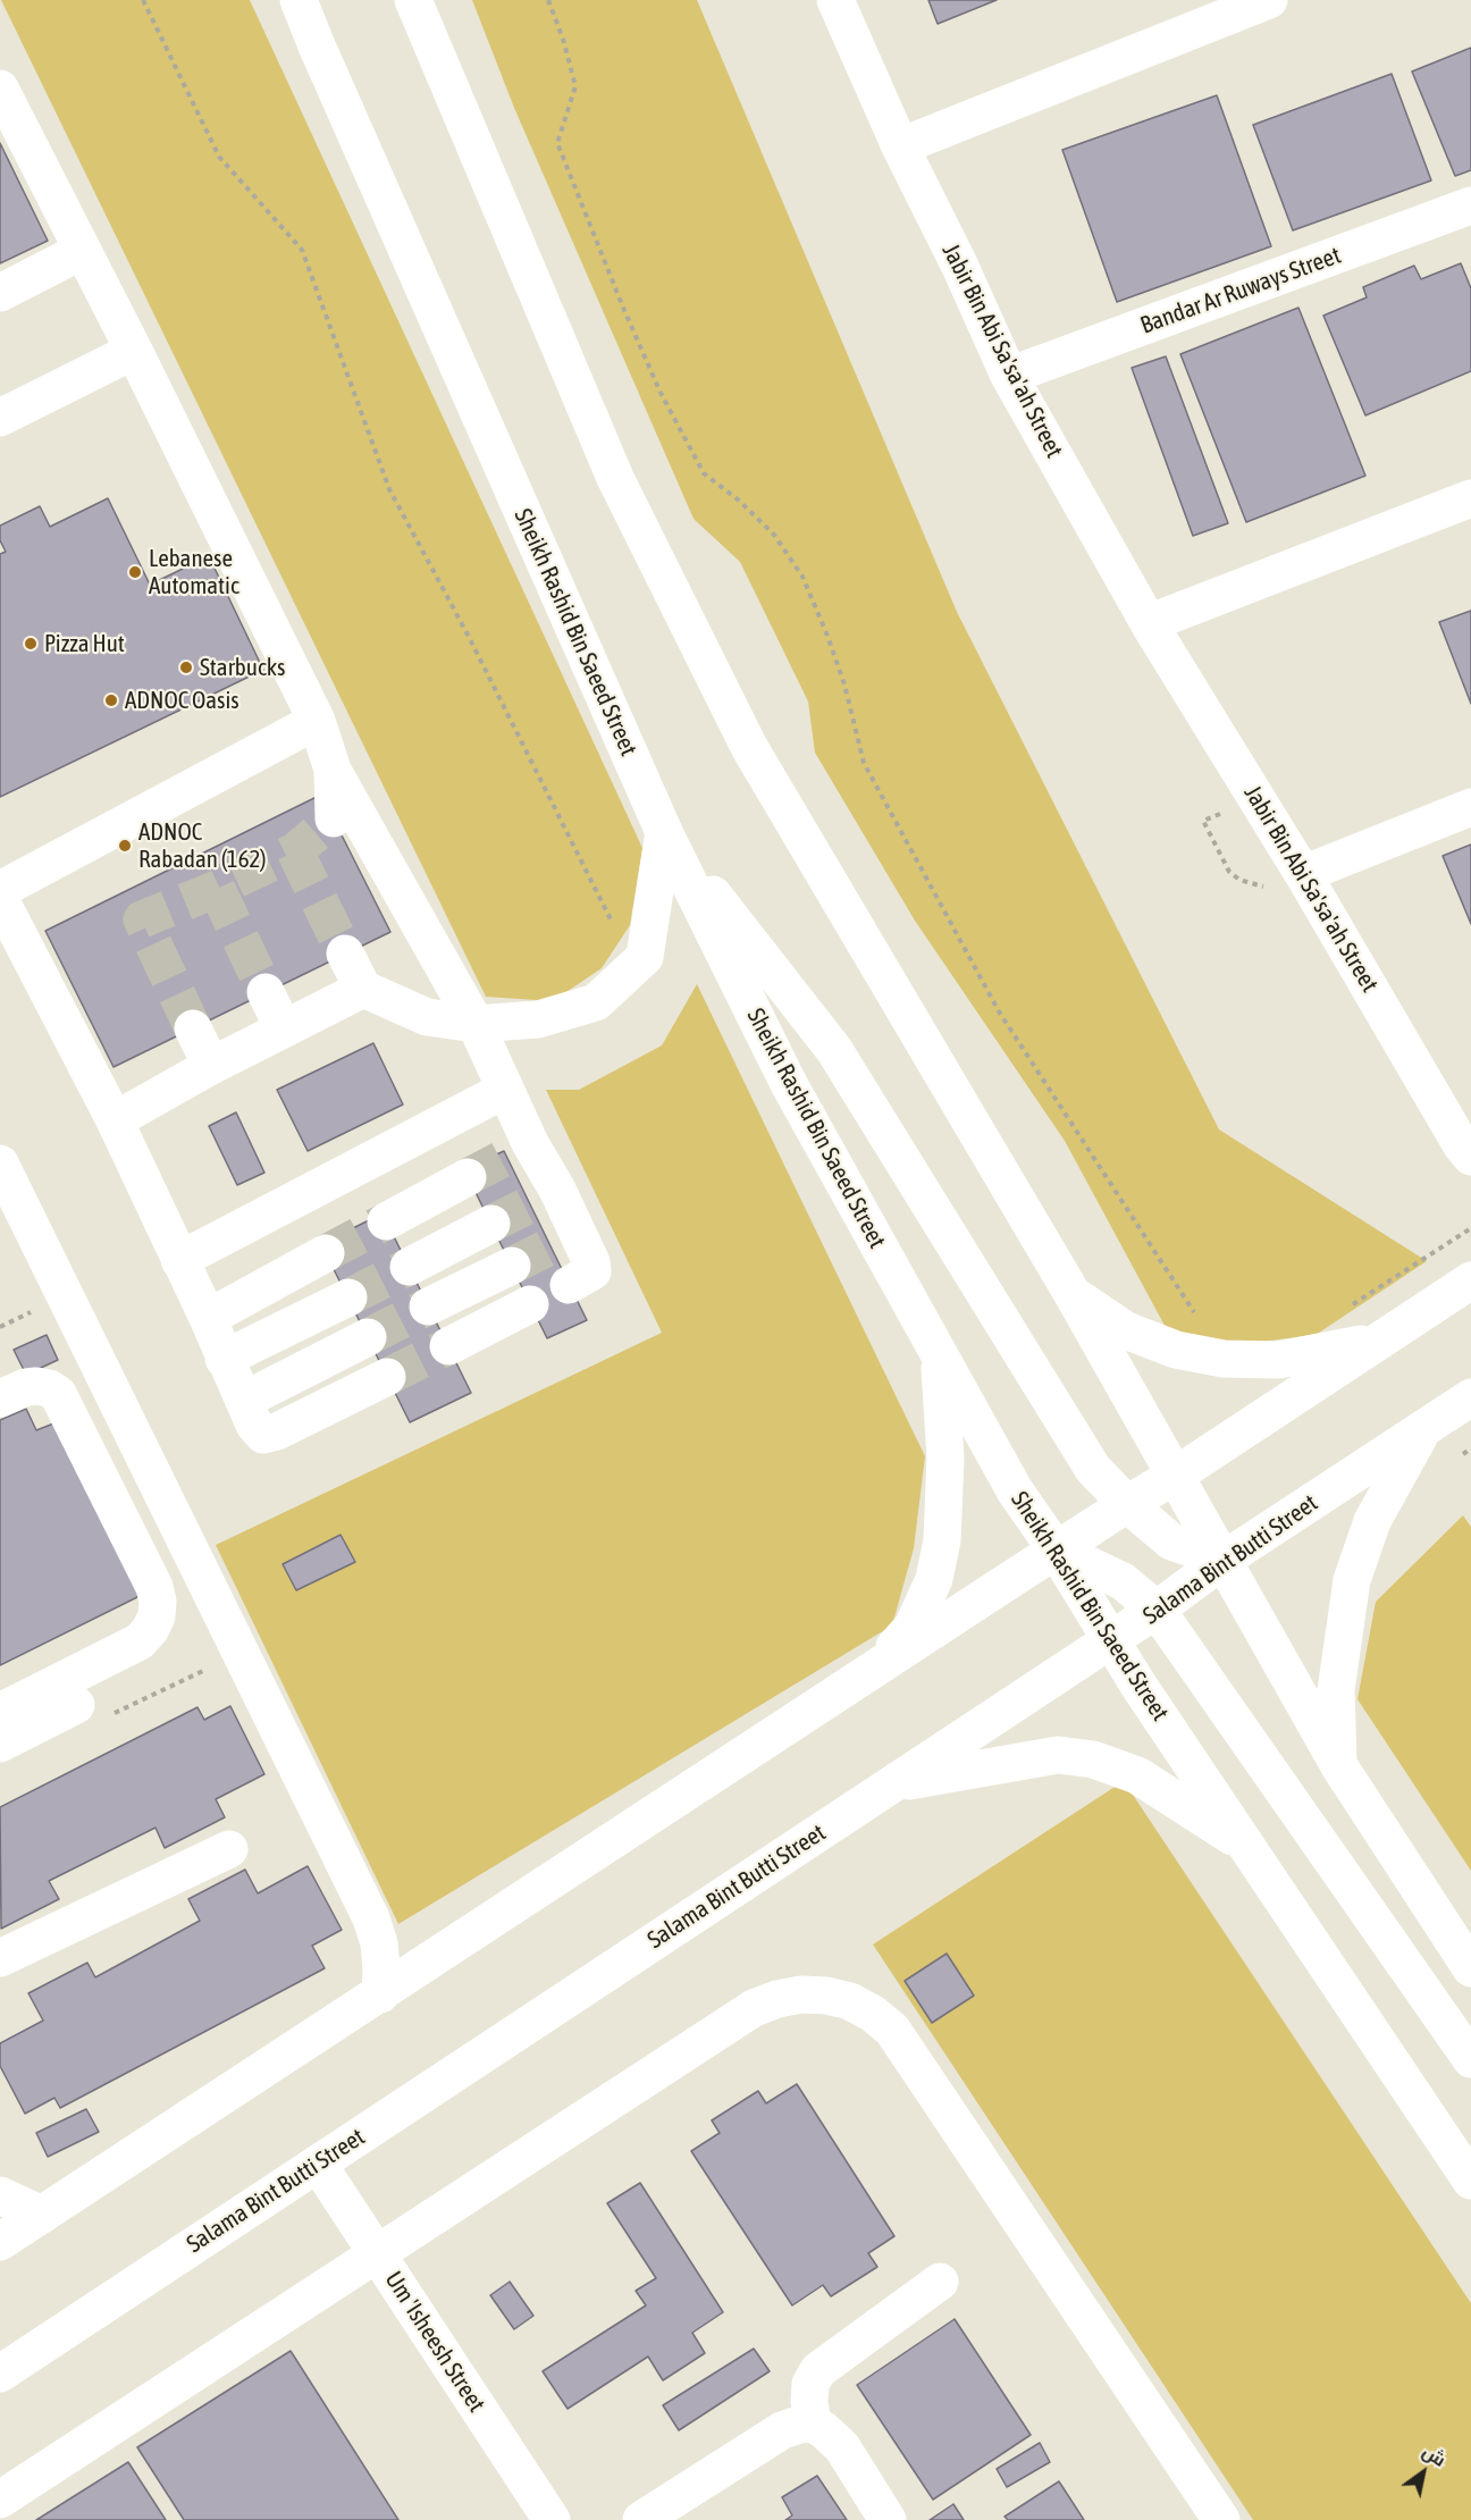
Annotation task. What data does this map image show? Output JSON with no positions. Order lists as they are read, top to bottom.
{
  "streets": {
    "main road": [
      "Bandar Ar Ruways Street",
      "Jabir Bin Abi Sa'sa'ah Street",
      "Sheikh Rashid Bin Saeed Street",
      "Salama Bint Butti Street",
      "Um 'Isheesh Street"
    ]
  },
  "crossings": [
    ["Bandar Ar Ruways Street", "Jabir Bin Abi Sa'sa'ah Street"],
    ["Sheikh Rashid Bin Saeed Street", "Salama Bint Butti Street"],
    ["Salama Bint Butti Street", "Um 'Isheesh Street"]
  ],
  "places": [
    "Lebanese Automatic",
    "Pizza Hut",
    "Starbucks",
    "ADNOC Oasis",
    "ADNOC Rabadan (162)"
  ],
  "north": "top right"
}
